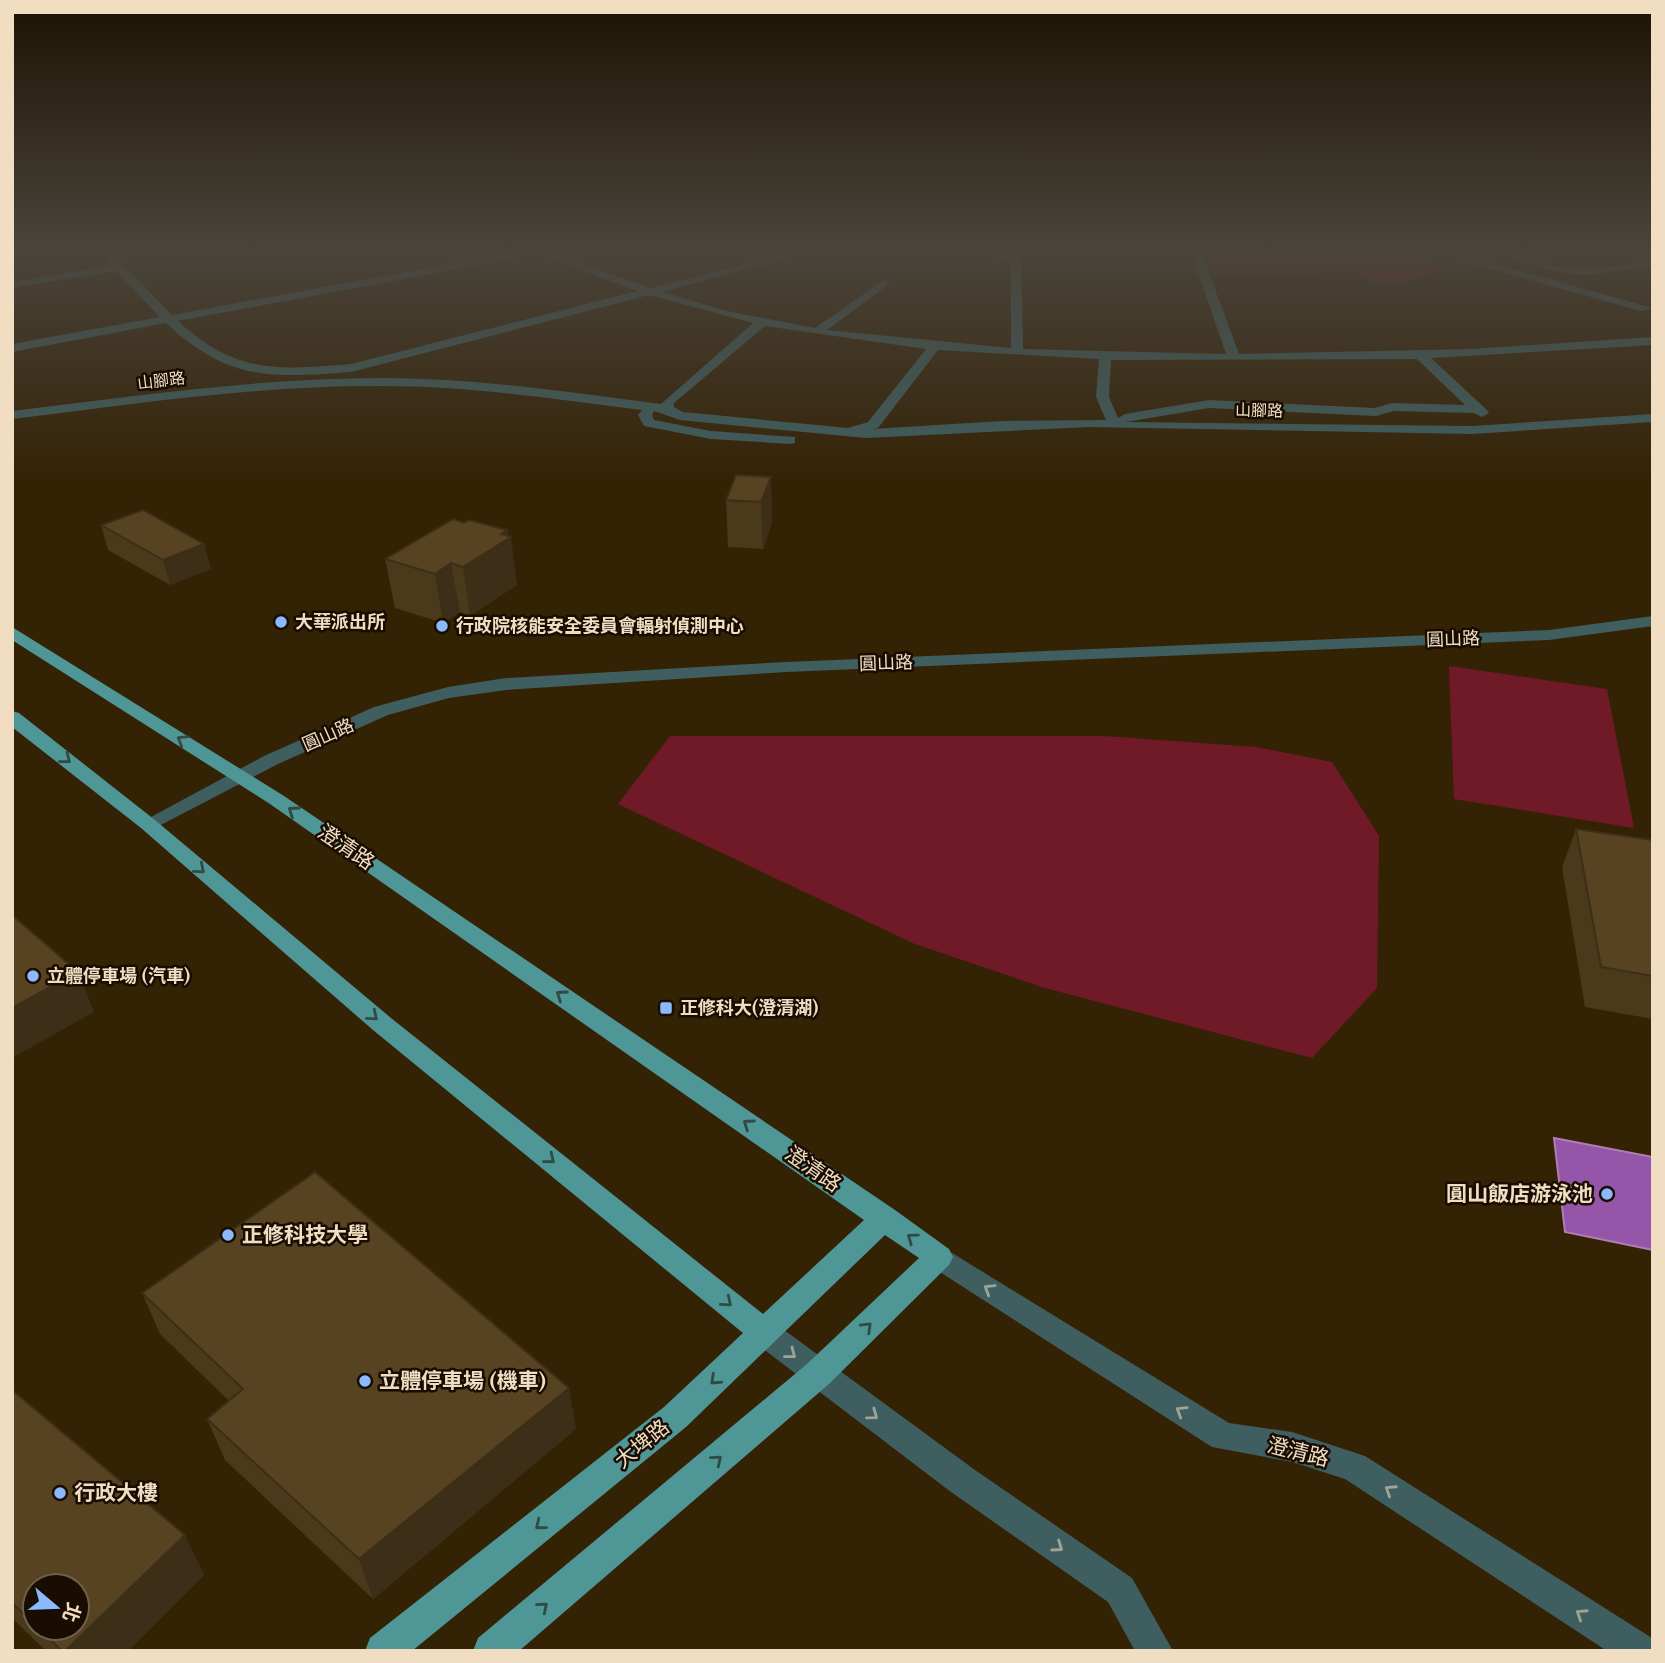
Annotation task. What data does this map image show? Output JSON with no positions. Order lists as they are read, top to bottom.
{
  "streets": {
    "main road": ["澄清路", "大埤路"],
    "street": ["山腳路", "圓山路"]
  },
  "crossings": [
    ["圓山路", "澄清路"],
    ["澄清路", "大埤路"]
  ],
  "places": {
    "other": [
      "大華派出所",
      "行政院核能安全委員會輻射偵測中心",
      "立體停車場 (汽車)",
      "圓山飯店游泳池",
      "正修科技大學",
      "立體停車場 (機車)",
      "行政大樓"
    ],
    "transit": ["正修科大(澄清湖)"]
  },
  "north": "right"
}
